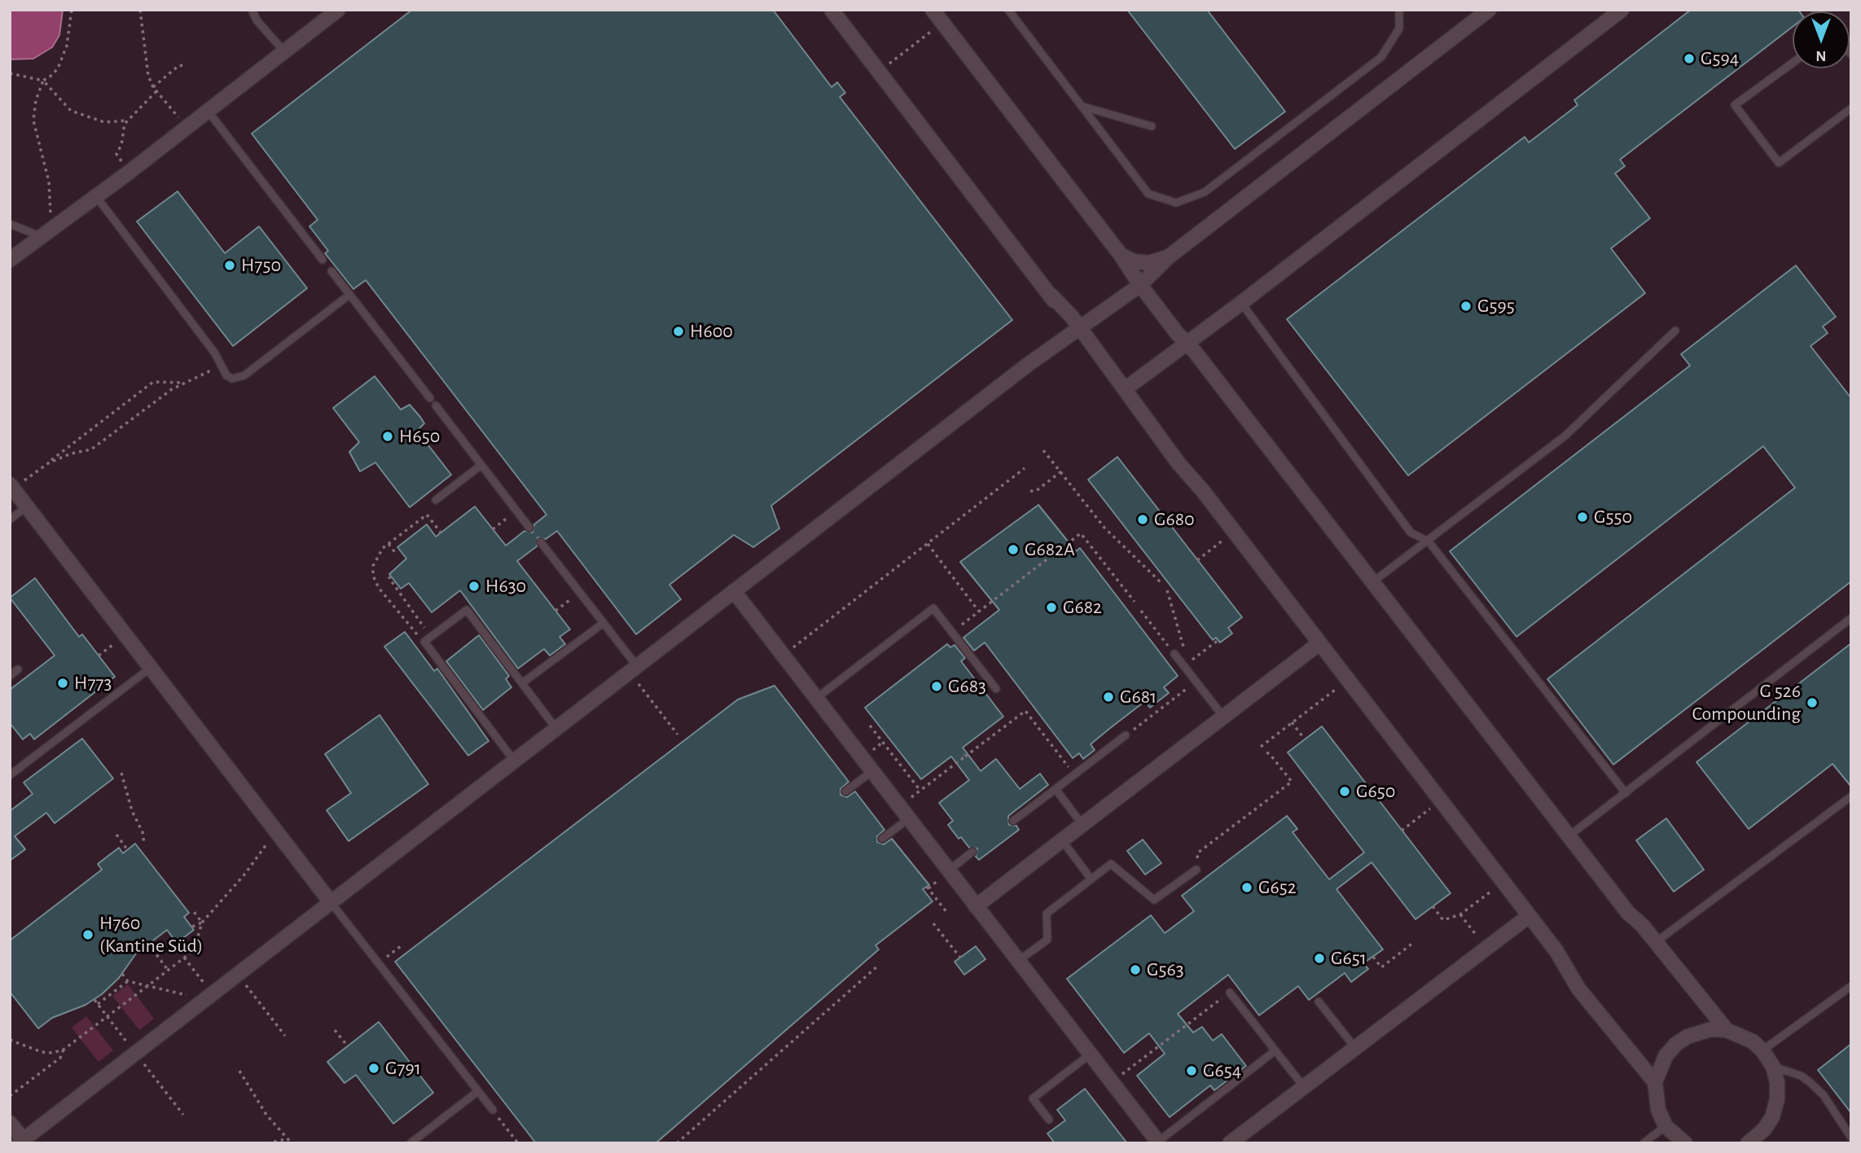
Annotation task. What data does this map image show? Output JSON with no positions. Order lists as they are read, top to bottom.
{
  "places": [
    "G594",
    "H750",
    "G595",
    "H600",
    "H650",
    "G550",
    "G680",
    "G682A",
    "H630",
    "G682",
    "H773",
    "G683",
    "G681",
    "G 526 Compounding",
    "G650",
    "G652",
    "H760 (Kantine Süd)",
    "G651",
    "G563",
    "G791",
    "G654"
  ],
  "north": "bottom"
}
